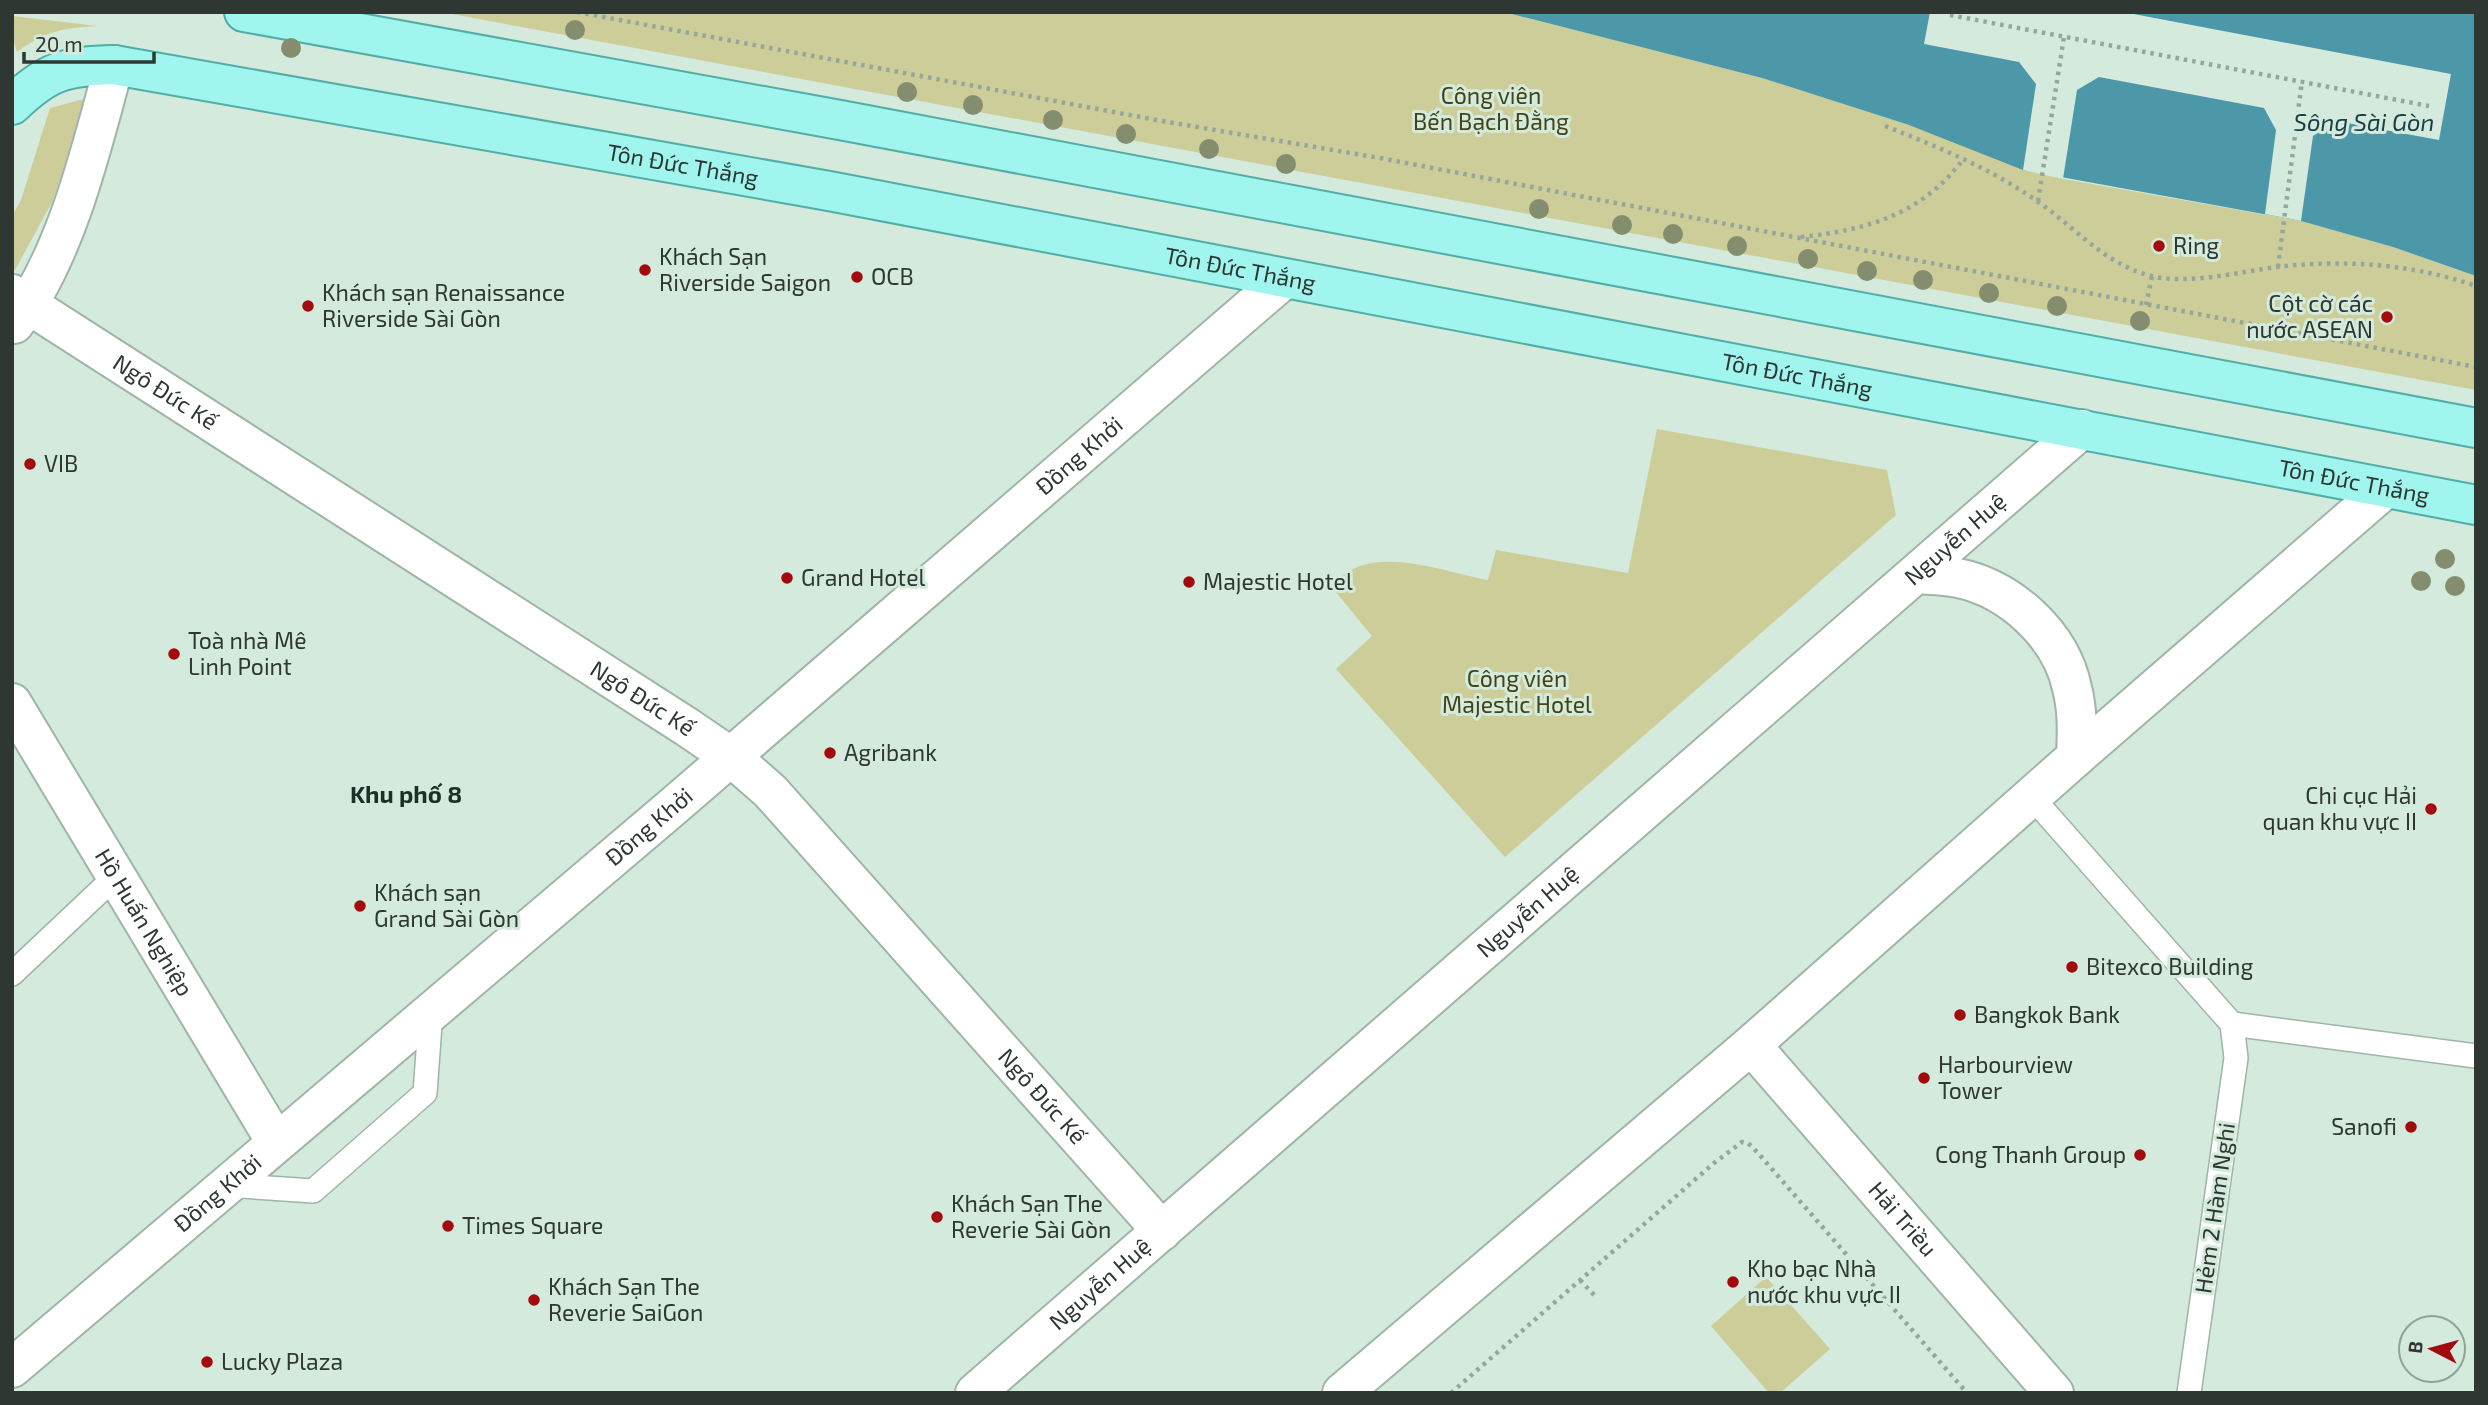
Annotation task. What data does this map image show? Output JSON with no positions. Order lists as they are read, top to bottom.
{
  "streets": {
    "main road": ["Tôn Ðức Thắng"],
    "street": [
      "Ngô Ðức Kế",
      "Ðồng Khởi",
      "Nguyễn Huệ",
      "Hồ Huấn Nghiệp",
      "Hải Triều"
    ],
    "lane": ["Hẻm 2 Hàm Nghi"]
  },
  "crossings": [
    ["Tôn Ðức Thắng", "Ðồng Khởi"],
    ["Tôn Ðức Thắng", "Nguyễn Huệ"],
    ["Ngô Ðức Kế", "Ðồng Khởi"],
    ["Ngô Ðức Kế", "Nguyễn Huệ"],
    ["Ðồng Khởi", "Hồ Huấn Nghiệp"]
  ],
  "districts": ["Khu phố 8"],
  "water": ["Sông Sài Gòn"],
  "parks": ["Công viên Bến Bạch Đằng", "Công viên Majestic Hotel"],
  "places": [
    "Ring",
    "Khách Sạn Riverside Saigon",
    "OCB",
    "Khách sạn Renaissance Riverside Sài Gòn",
    "Cột cờ các nước ASEAN",
    "VIB",
    "Grand Hotel",
    "Majestic Hotel",
    "Toà nhà Mê Linh Point",
    "Agribank",
    "Chi cục Hải quan khu vực II",
    "Khách sạn Grand Sài Gòn",
    "Bitexco Building",
    "Bangkok Bank",
    "Harbourview Tower",
    "Sanofi",
    "Cong Thanh Group",
    "Khách Sạn The Reverie Sài Gòn",
    "Times Square",
    "Kho bạc Nhà nước khu vực II",
    "Khách Sạn The Reverie SaiGon",
    "Lucky Plaza"
  ],
  "scale_bar": "20 m",
  "north": "left"
}
